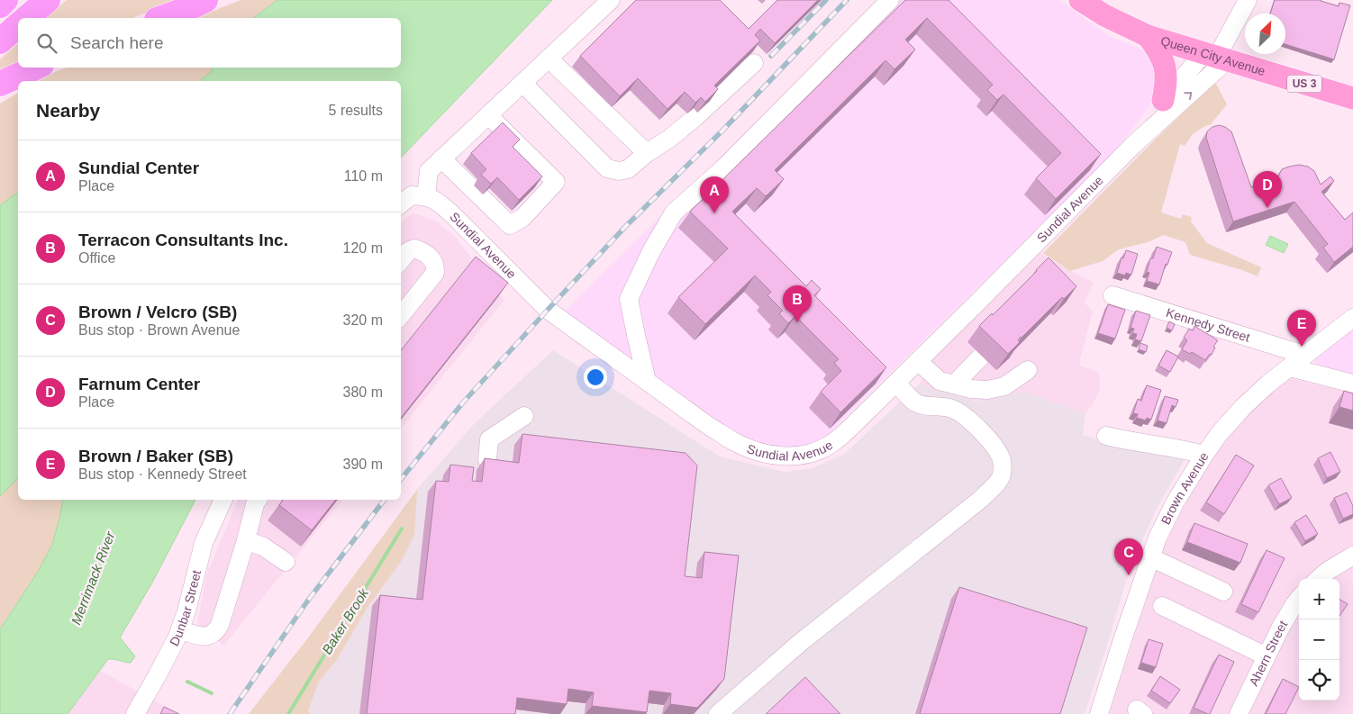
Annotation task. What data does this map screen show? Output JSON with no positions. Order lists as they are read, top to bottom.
{
  "streets": {
    "main road": ["Queen City Avenue", "US 3"],
    "street": [
      "Sundial Avenue",
      "Kennedy Street",
      "Brown Avenue",
      "Dunbar Street",
      "Ahern Street"
    ]
  },
  "crossings": [
    ["Queen City Avenue", "Sundial Avenue"],
    ["Kennedy Street", "Brown Avenue"]
  ],
  "water": ["Merrimack River", "Baker Brook"],
  "north": "top right",
  "page": {
    "search": "Search here",
    "heading": ["Nearby", "5 results"],
    "list": [
      {
        "mark": "A",
        "name": "Sundial Center",
        "note": "Place",
        "value": "110 m"
      },
      {
        "mark": "B",
        "name": "Terracon Consultants Inc.",
        "note": "Office",
        "value": "120 m"
      },
      {
        "mark": "C",
        "name": "Brown / Velcro (SB)",
        "note": "Bus stop · Brown Avenue",
        "value": "320 m"
      },
      {
        "mark": "D",
        "name": "Farnum Center",
        "note": "Place",
        "value": "380 m"
      },
      {
        "mark": "E",
        "name": "Brown / Baker (SB)",
        "note": "Bus stop · Kennedy Street",
        "value": "390 m"
      }
    ],
    "pins": [
      "D",
      "A",
      "B",
      "E",
      "C"
    ],
    "map_buttons": ["+", "−"]
  }
}
